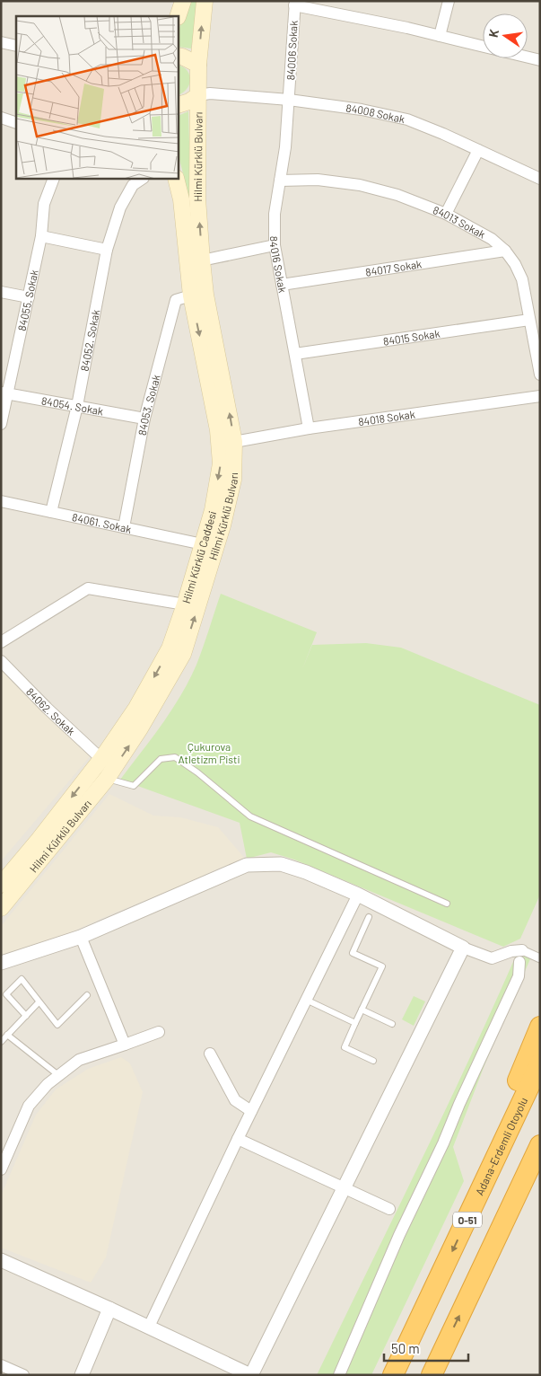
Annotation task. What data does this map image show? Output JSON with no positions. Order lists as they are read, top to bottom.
{
  "streets": {
    "highway": ["Adana-Erdemli Otoyolu", "O-51"],
    "main road": ["Hilmi Kürklü Bulvarı", "Hilmi Kürklü Caddesi"],
    "street": [
      "84006 Sokak",
      "84008 Sokak",
      "84013 Sokak",
      "84016 Sokak",
      "84017 Sokak",
      "84055. Sokak",
      "84015 Sokak",
      "84052. Sokak",
      "84054. Sokak",
      "84053. Sokak",
      "84018 Sokak",
      "84061. Sokak",
      "84062. Sokak"
    ]
  },
  "crossings": [
    ["84006 Sokak", "84008 Sokak"],
    ["84006 Sokak", "84016 Sokak"],
    ["84008 Sokak", "Hilmi Kürklü Bulvarı"],
    ["84008 Sokak", "84016 Sokak"],
    ["Hilmi Kürklü Bulvarı", "84018 Sokak"],
    ["84013 Sokak", "84016 Sokak"],
    ["84013 Sokak", "84017 Sokak"],
    ["84013 Sokak", "84015 Sokak"],
    ["84016 Sokak", "84017 Sokak"],
    ["84016 Sokak", "84015 Sokak"],
    ["84016 Sokak", "84018 Sokak"],
    ["84055. Sokak", "84054. Sokak"],
    ["84052. Sokak", "84054. Sokak"],
    ["84052. Sokak", "84061. Sokak"],
    ["84054. Sokak", "84053. Sokak"],
    ["84053. Sokak", "84061. Sokak"],
    ["84053. Sokak", "Hilmi Kürklü Caddesi"],
    ["84061. Sokak", "Hilmi Kürklü Caddesi"],
    ["Hilmi Kürklü Caddesi", "84062. Sokak"]
  ],
  "one_way": ["Hilmi Kürklü Bulvarı", "Hilmi Kürklü Caddesi"],
  "parks": ["Çukurova Atletizm Pisti"],
  "scale_bar": "50 m",
  "north": "left"
}
